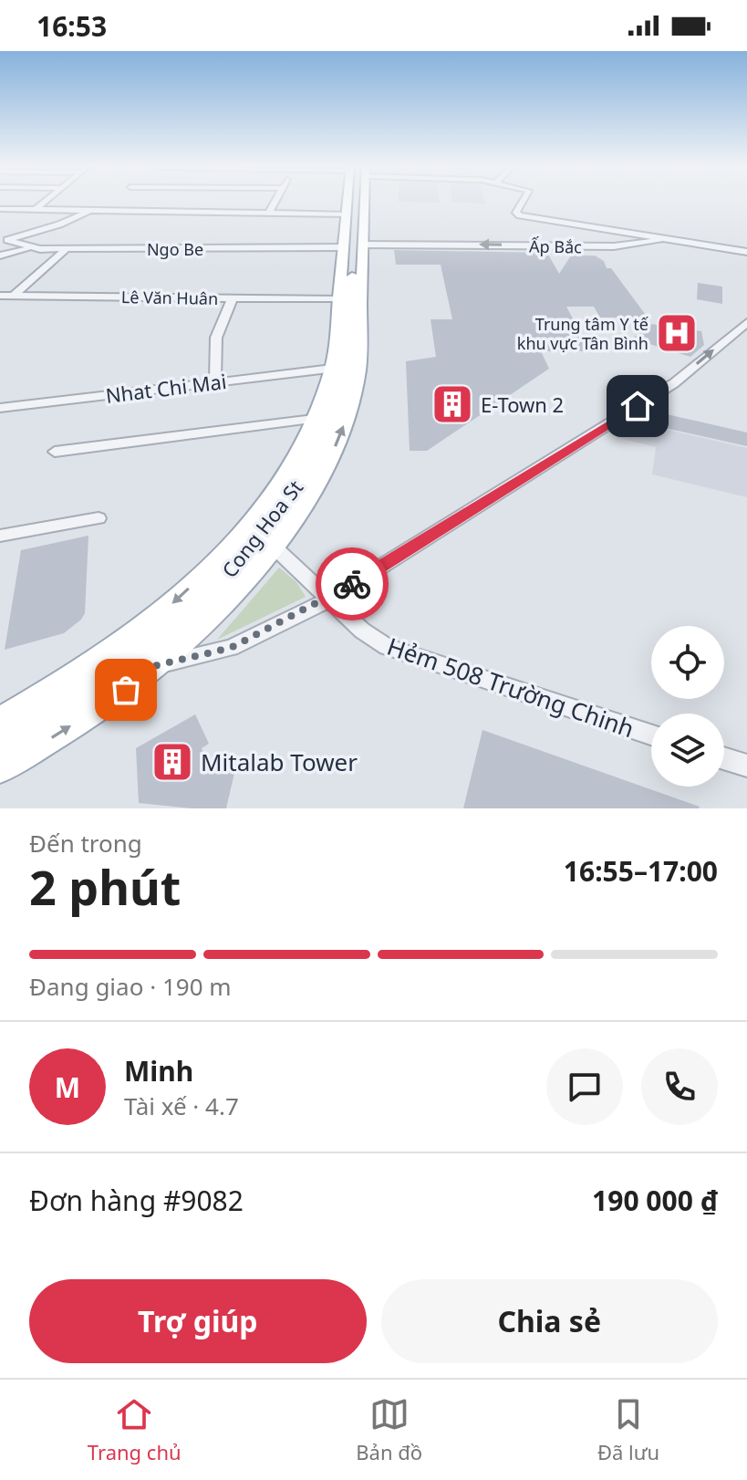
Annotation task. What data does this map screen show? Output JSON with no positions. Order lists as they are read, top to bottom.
{
  "streets": {
    "main road": ["Cong Hoa St"],
    "street": [
      "Ấp Bắc",
      "Ngo Be",
      "Lê Văn Huân",
      "Nhat Chi Mai",
      "Hẻm 508 Trường Chinh"
    ]
  },
  "crossings": [
    ["Ấp Bắc", "Ngo Be"],
    ["Ấp Bắc", "Cong Hoa St"],
    ["Ngo Be", "Cong Hoa St"],
    ["Lê Văn Huân", "Cong Hoa St"],
    ["Nhat Chi Mai", "Cong Hoa St"],
    ["Cong Hoa St", "Hẻm 508 Trường Chinh"]
  ],
  "one_way": ["Ấp Bắc"],
  "places": {
    "hospital": ["Trung tâm Y tế khu vực Tân Bình"],
    "building": ["E-Town 2", "Mitalab Tower"]
  },
  "page": {
    "status": "16:53",
    "heading": ["2 phút", "Đến trong", "16:55–17:00"],
    "panel": [
      "Minh",
      "Tài xế · 4.7",
      "Đơn hàng #9082",
      "190 000 ₫"
    ],
    "bar": "Đang giao · 190 m",
    "round": "M",
    "buttons": ["Trợ giúp", "Chia sẻ"],
    "tabs": ["Trang chủ", "Bản đồ", "Đã lưu"]
  }
}
